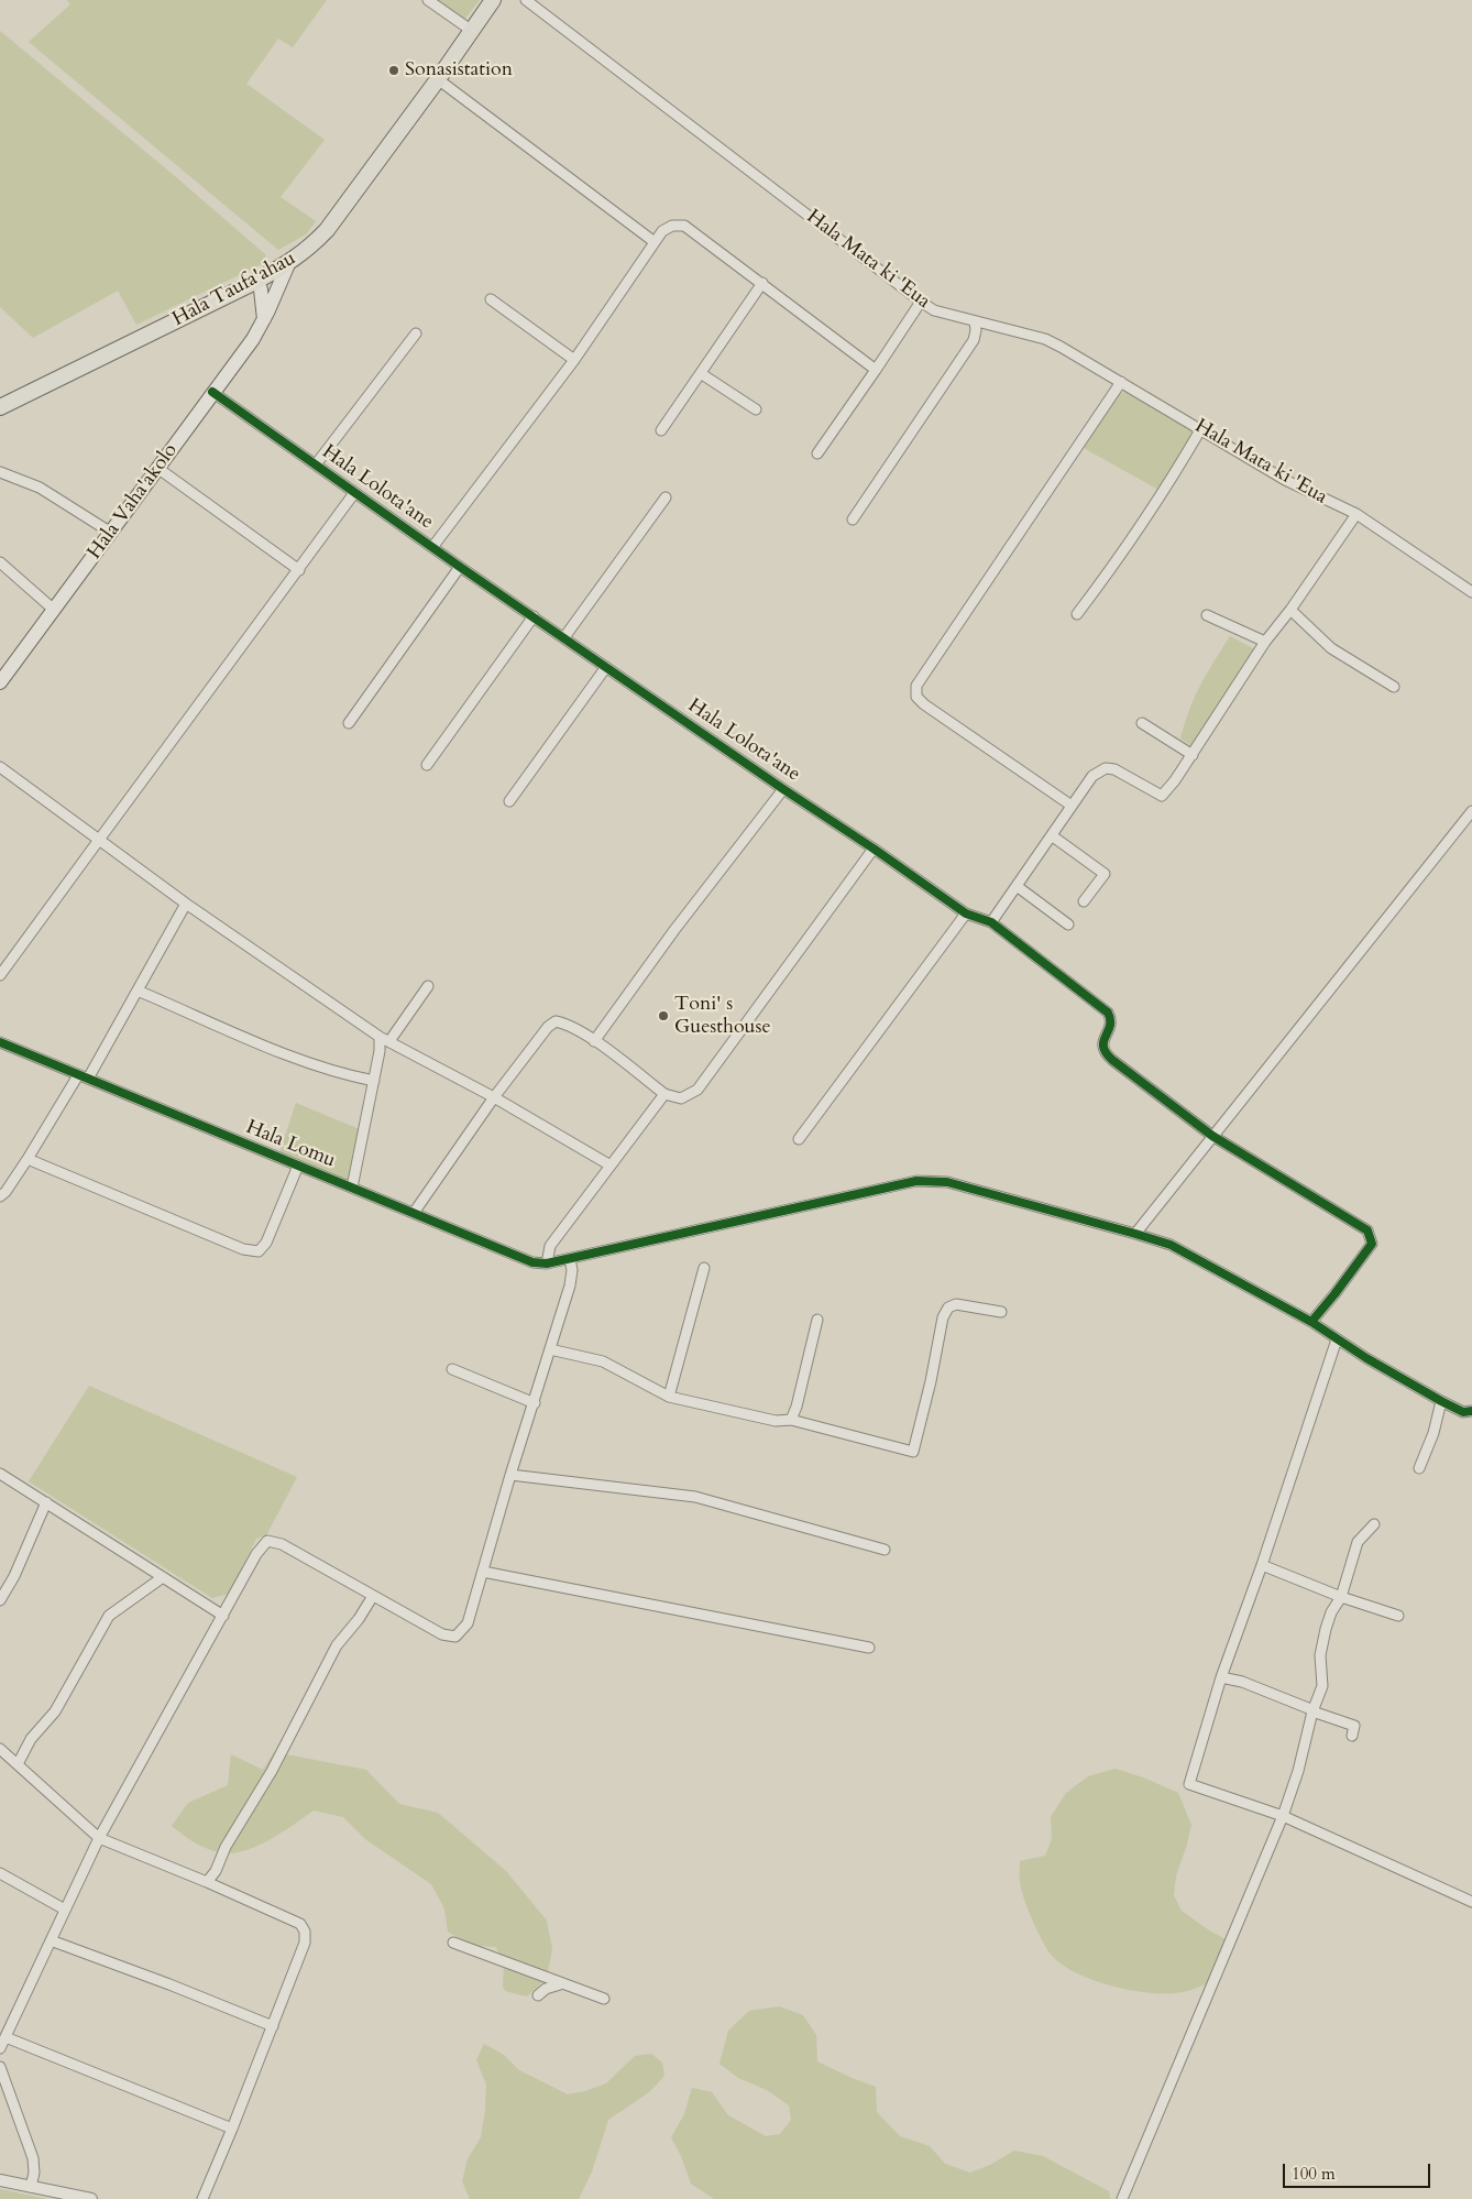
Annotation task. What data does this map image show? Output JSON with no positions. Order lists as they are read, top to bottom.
{
  "streets": {
    "main road": ["Hala Taufa'ahau", "Hala Vaha'akolo"],
    "street": ["Hala Mata ki 'Eua", "Hala Lolota'ane", "Hala Lomu"]
  },
  "crossings": [
    ["Hala Taufa'ahau", "Hala Vaha'akolo"],
    ["Hala Lolota'ane", "Hala Vaha'akolo"]
  ],
  "places": ["Sonasistation", "Toni' s Guesthouse"],
  "scale_bar": "100 m"
}
